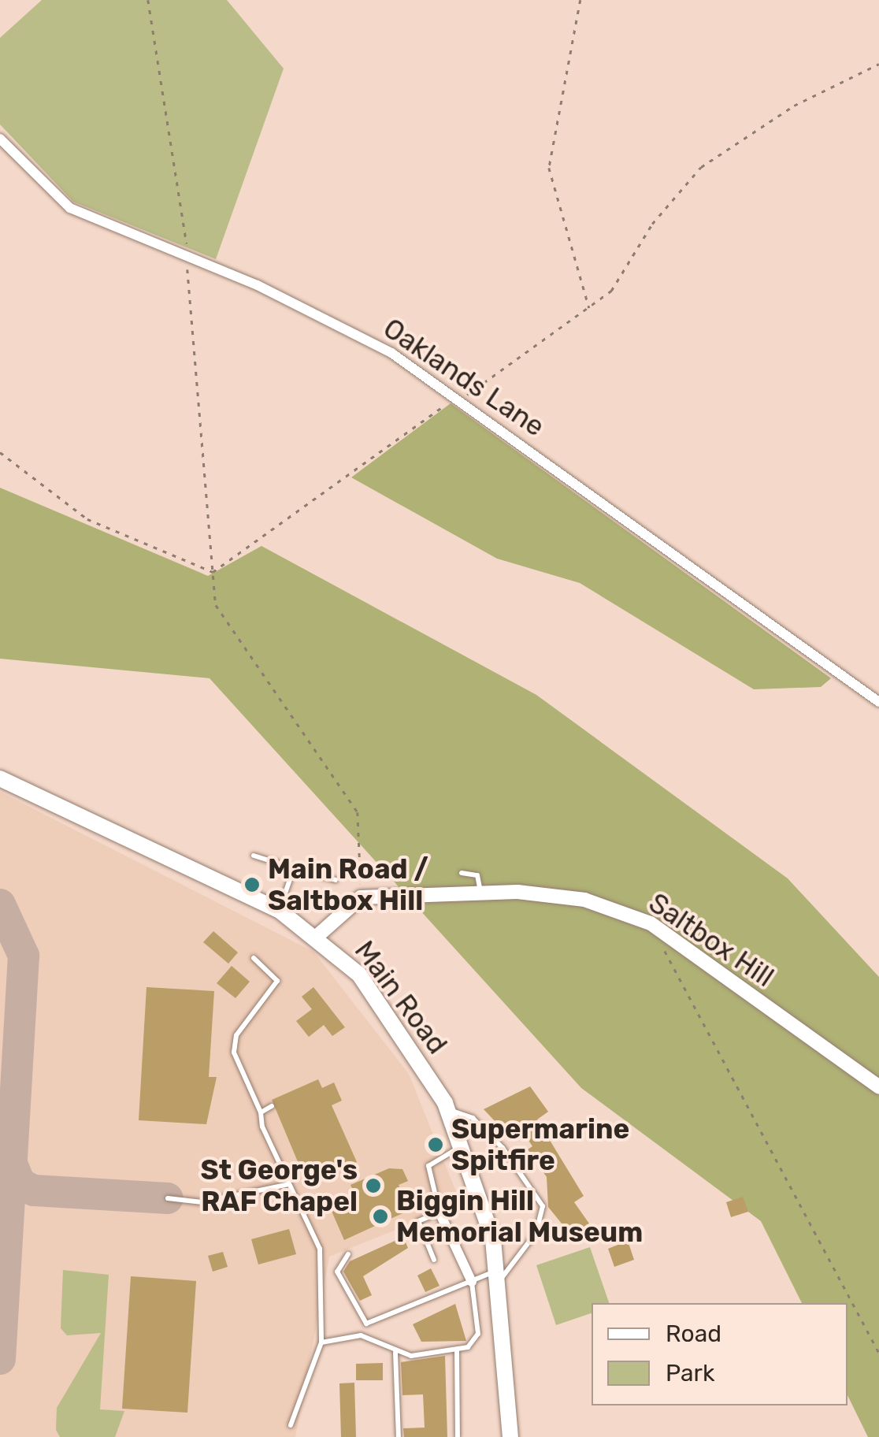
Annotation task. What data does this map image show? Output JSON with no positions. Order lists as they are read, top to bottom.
{
  "streets": {
    "main road": ["Main Road"],
    "street": ["Oaklands Lane", "Saltbox Hill"]
  },
  "places": [
    "Main Road / Saltbox Hill",
    "Supermarine Spitfire",
    "St George's RAF Chapel",
    "Biggin Hill Memorial Museum"
  ],
  "legend": ["Road", "Park"]
}
